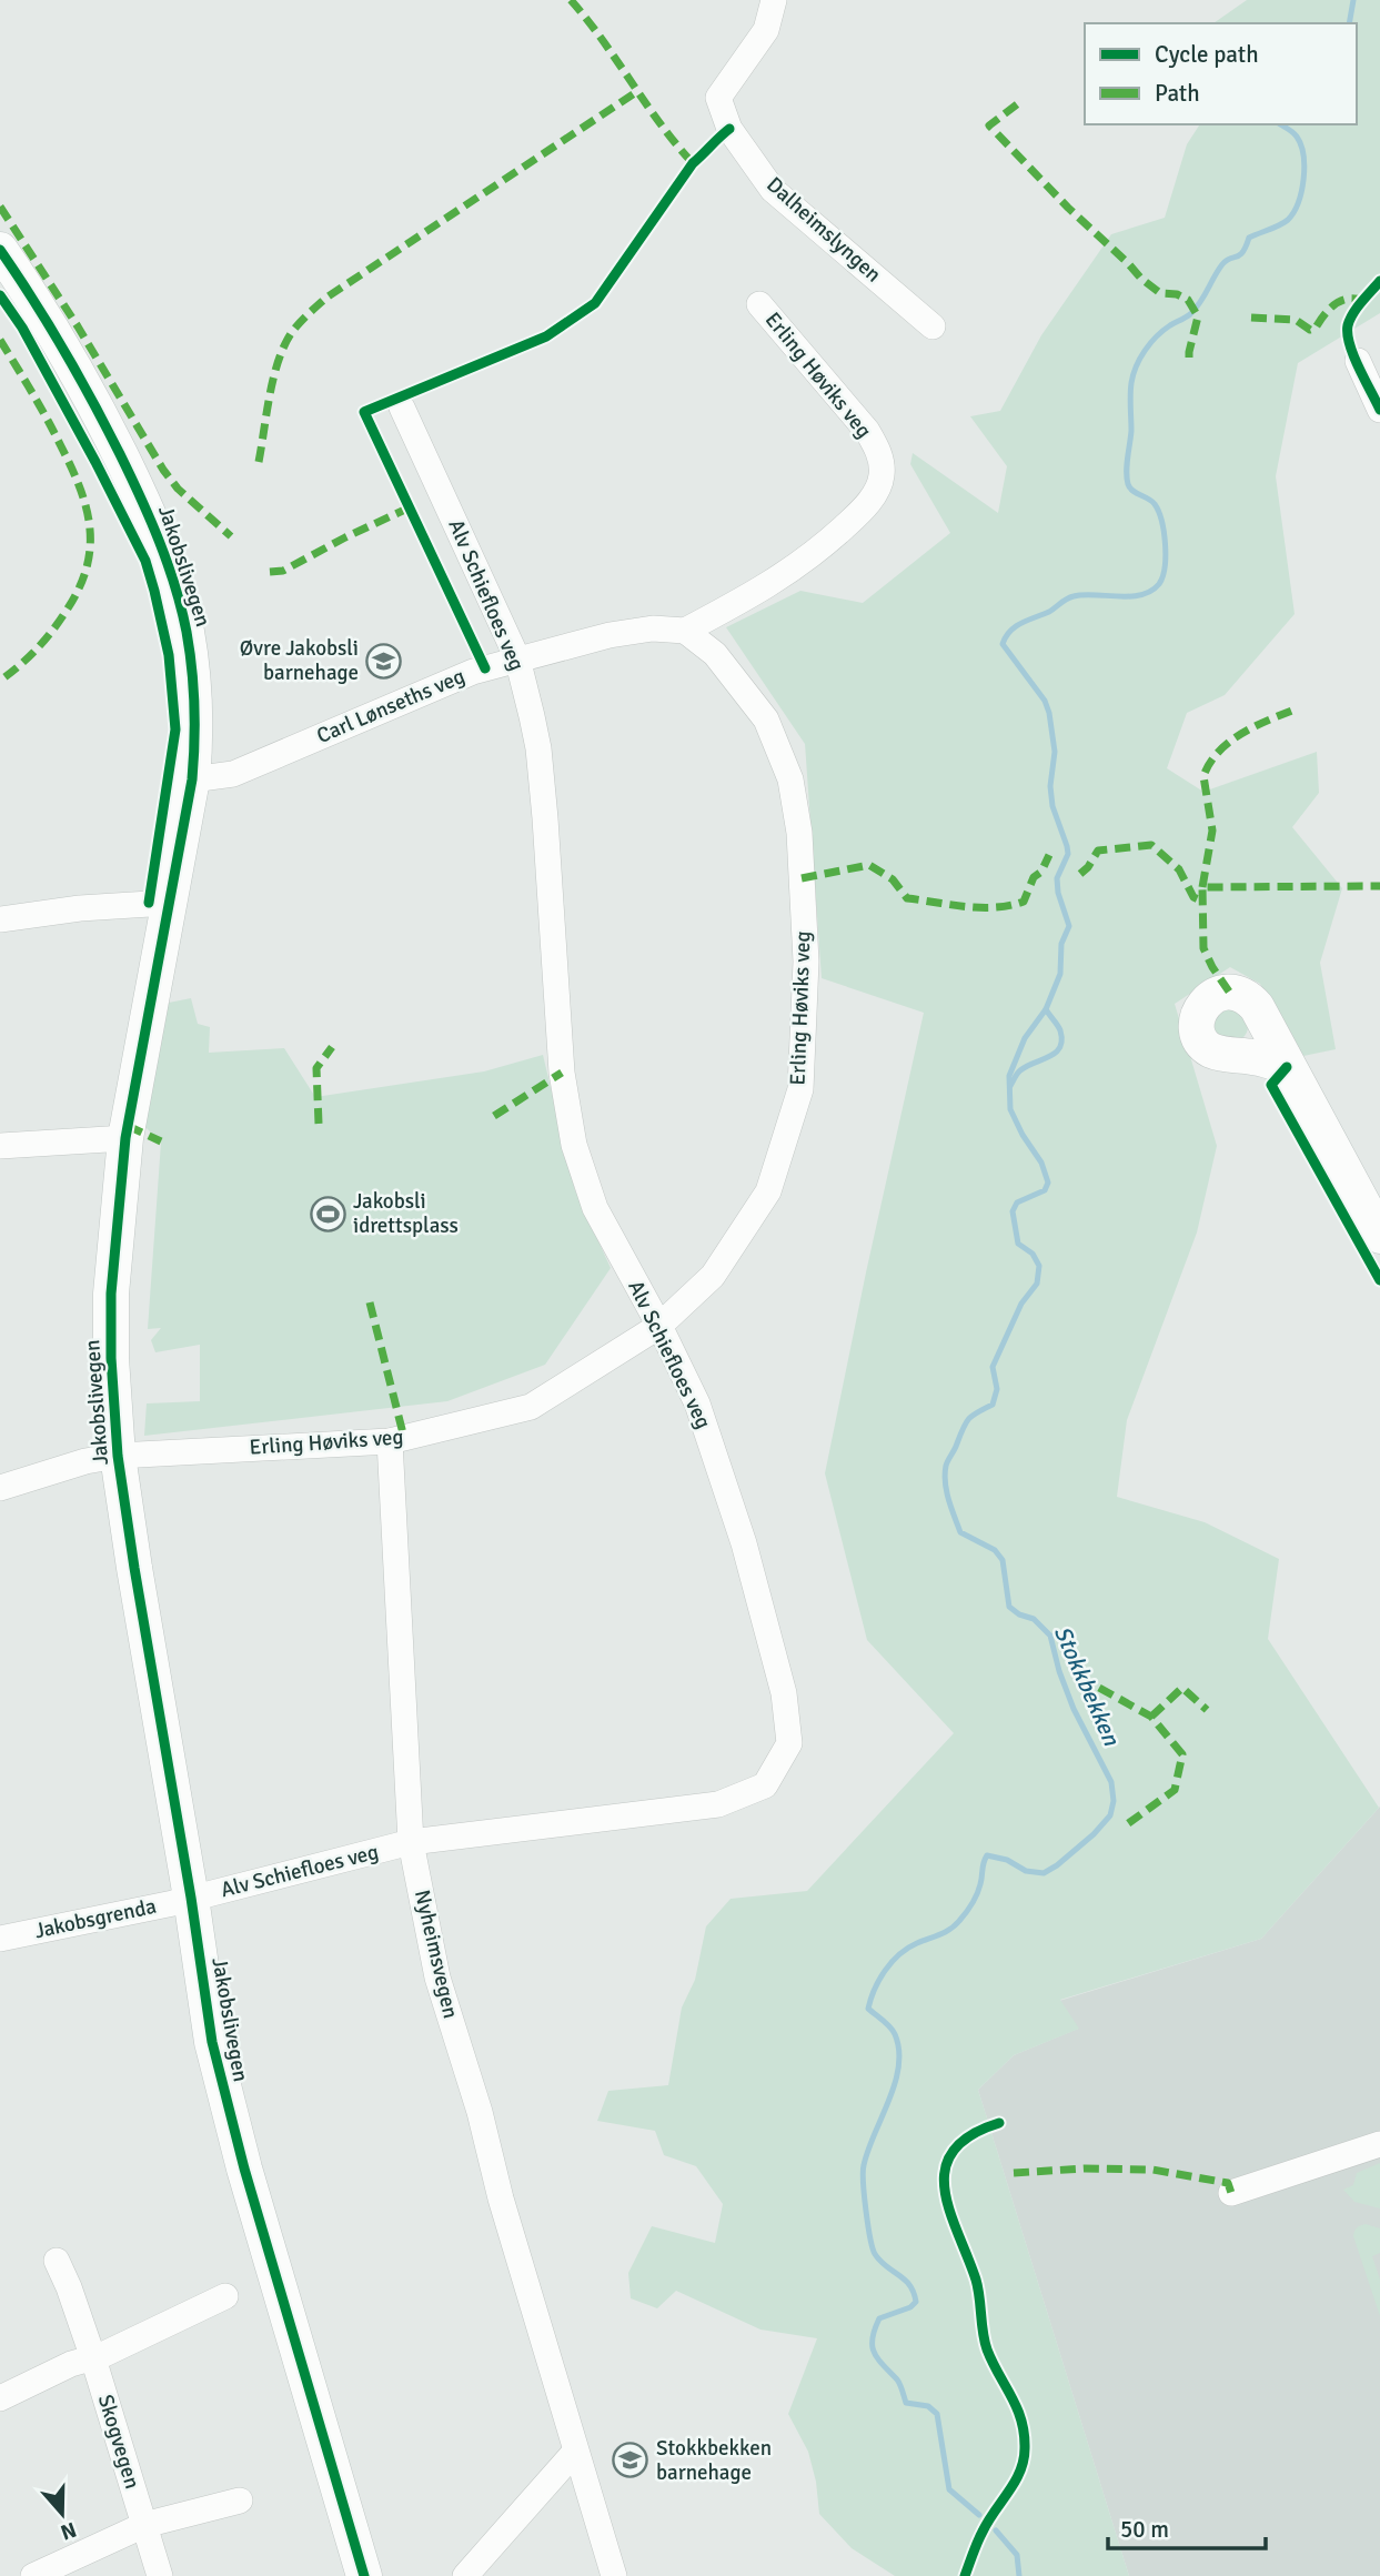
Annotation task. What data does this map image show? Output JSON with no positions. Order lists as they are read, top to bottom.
{
  "streets": {
    "street": [
      "Dalheimslyngen",
      "Erling Høviks veg",
      "Jakobslivegen",
      "Alv Schiefloes veg",
      "Carl Lønseths veg",
      "Jakobsgrenda",
      "Nyheimsvegen",
      "Skogvegen"
    ]
  },
  "crossings": [
    ["Erling Høviks veg", "Jakobslivegen"],
    ["Erling Høviks veg", "Alv Schiefloes veg"],
    ["Erling Høviks veg", "Carl Lønseths veg"],
    ["Erling Høviks veg", "Nyheimsvegen"],
    ["Jakobslivegen", "Alv Schiefloes veg"],
    ["Jakobslivegen", "Carl Lønseths veg"],
    ["Jakobslivegen", "Jakobsgrenda"],
    ["Alv Schiefloes veg", "Carl Lønseths veg"],
    ["Alv Schiefloes veg", "Jakobsgrenda"],
    ["Alv Schiefloes veg", "Nyheimsvegen"]
  ],
  "water": ["Stokkbekken"],
  "places": {
    "school or university": ["Øvre Jakobsli barnehage", "Stokkbekken barnehage"],
    "sports": ["Jakobsli idrettsplass"]
  },
  "legend": ["Cycle path", "Path"],
  "scale_bar": "50 m",
  "north": "bottom"
}
